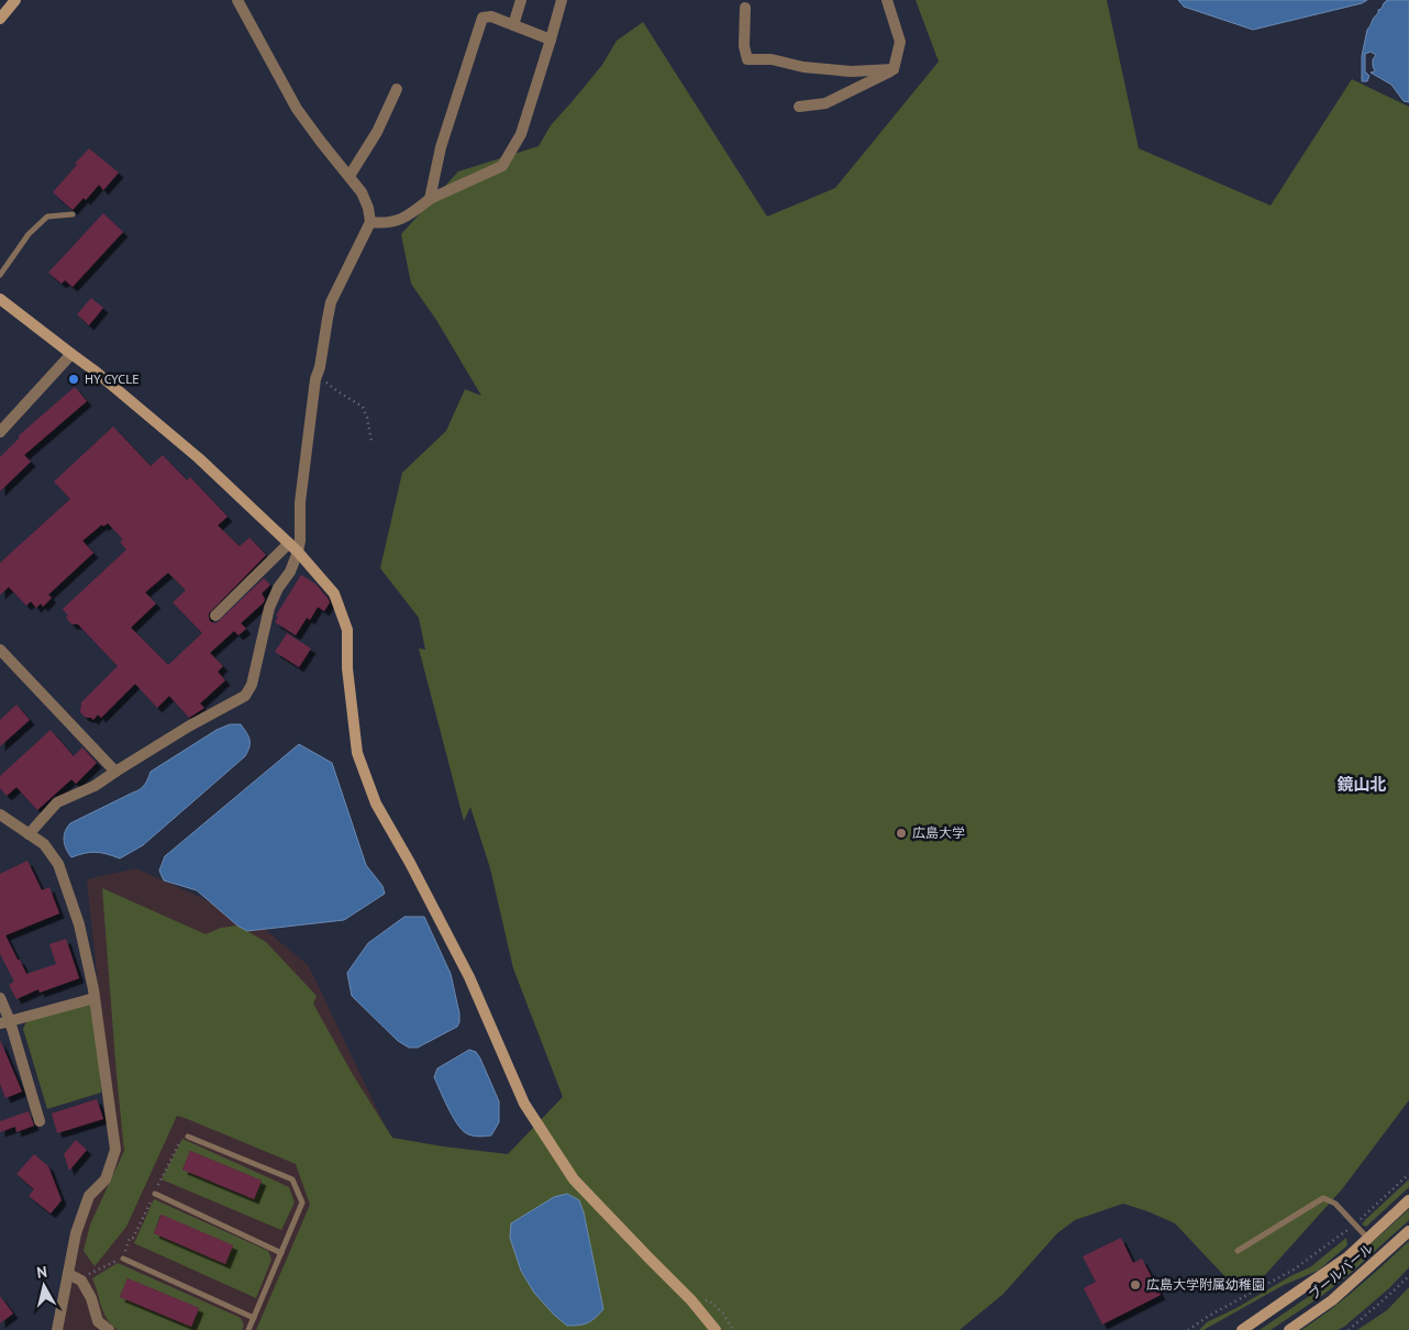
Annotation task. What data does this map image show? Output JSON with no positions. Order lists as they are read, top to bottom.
{
  "streets": {
    "street": ["ブールバール"]
  },
  "districts": ["鏡山北"],
  "places": ["HY CYCLE", "広島大学", "広島大学附属幼稚園"],
  "north": "top"
}
